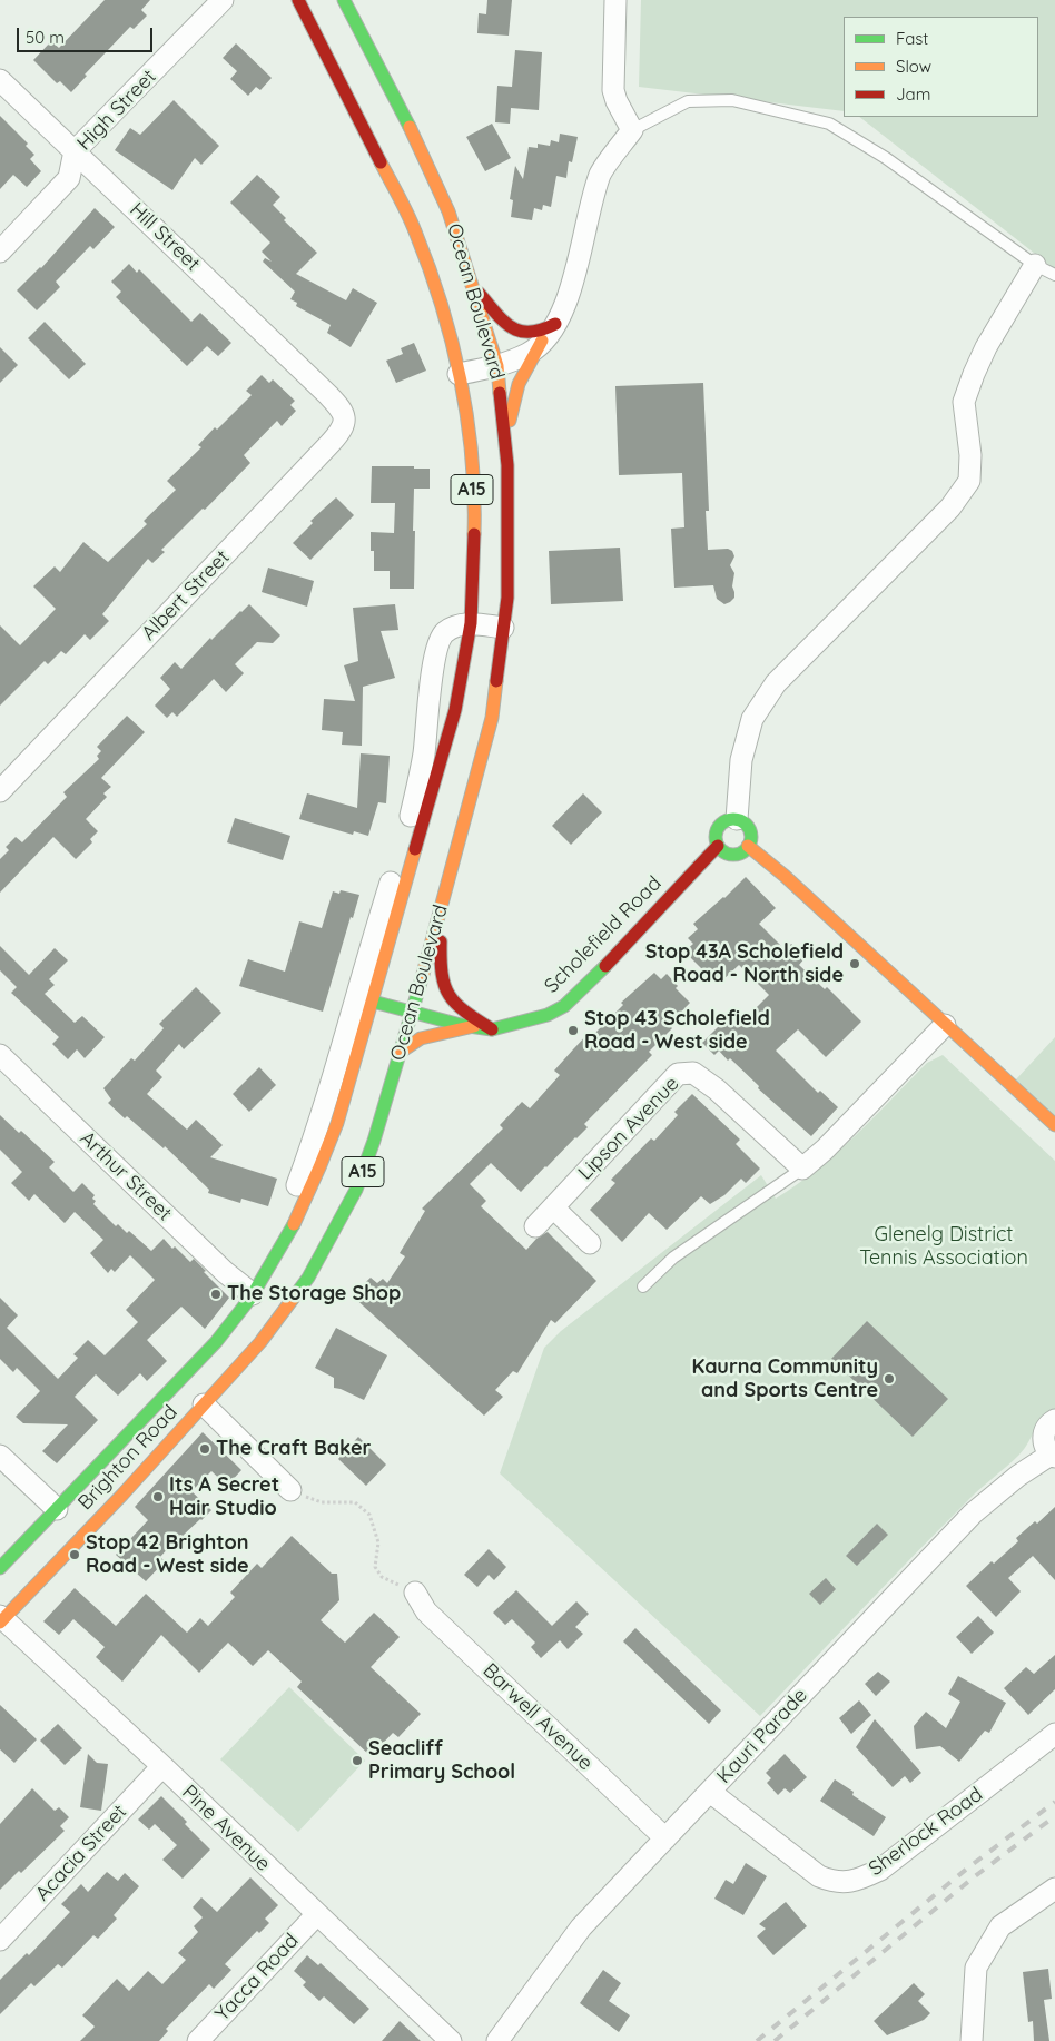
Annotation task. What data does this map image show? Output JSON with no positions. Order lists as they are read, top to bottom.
{
  "streets": {
    "main road": [
      "Ocean Boulevard",
      "A15",
      "Scholefield Road",
      "Brighton Road"
    ],
    "street": [
      "High Street",
      "Hill Street",
      "Albert Street",
      "Lipson Avenue",
      "Arthur Street",
      "Barwell Avenue",
      "Kauri Parade",
      "Pine Avenue",
      "Sherlock Road",
      "Acacia Street",
      "Yacca Road"
    ]
  },
  "crossings": [
    ["High Street", "Hill Street"],
    ["Hill Street", "Albert Street"],
    ["Ocean Boulevard", "Scholefield Road"],
    ["Ocean Boulevard", "Arthur Street"],
    ["Ocean Boulevard", "Brighton Road"],
    ["Arthur Street", "Brighton Road"],
    ["Brighton Road", "Pine Avenue"],
    ["Barwell Avenue", "Kauri Parade"],
    ["Kauri Parade", "Sherlock Road"],
    ["Pine Avenue", "Acacia Street"],
    ["Pine Avenue", "Yacca Road"]
  ],
  "parks": ["Glenelg District Tennis Association"],
  "places": [
    "Stop 43A Scholefield Road - North side",
    "Stop 43 Scholefield Road - West side",
    "The Storage Shop",
    "Kaurna Community and Sports Centre",
    "The Craft Baker",
    "Its A Secret Hair Studio",
    "Stop 42 Brighton Road - West side",
    "Seacliff Primary School"
  ],
  "legend": ["Fast", "Slow", "Jam"],
  "scale_bar": "50 m"
}
